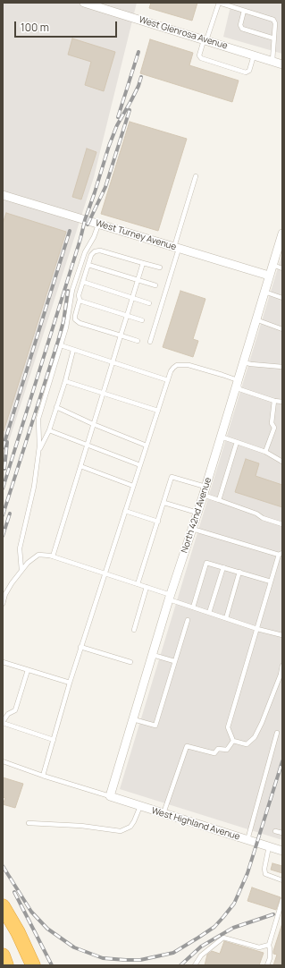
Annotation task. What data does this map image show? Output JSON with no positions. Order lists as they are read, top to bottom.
{
  "streets": {
    "street": [
      "West Glenrosa Avenue",
      "West Turney Avenue",
      "North 42nd Avenue",
      "West Highland Avenue"
    ]
  },
  "crossings": [
    ["West Turney Avenue", "North 42nd Avenue"],
    ["North 42nd Avenue", "West Highland Avenue"]
  ],
  "scale_bar": "100 m"
}
